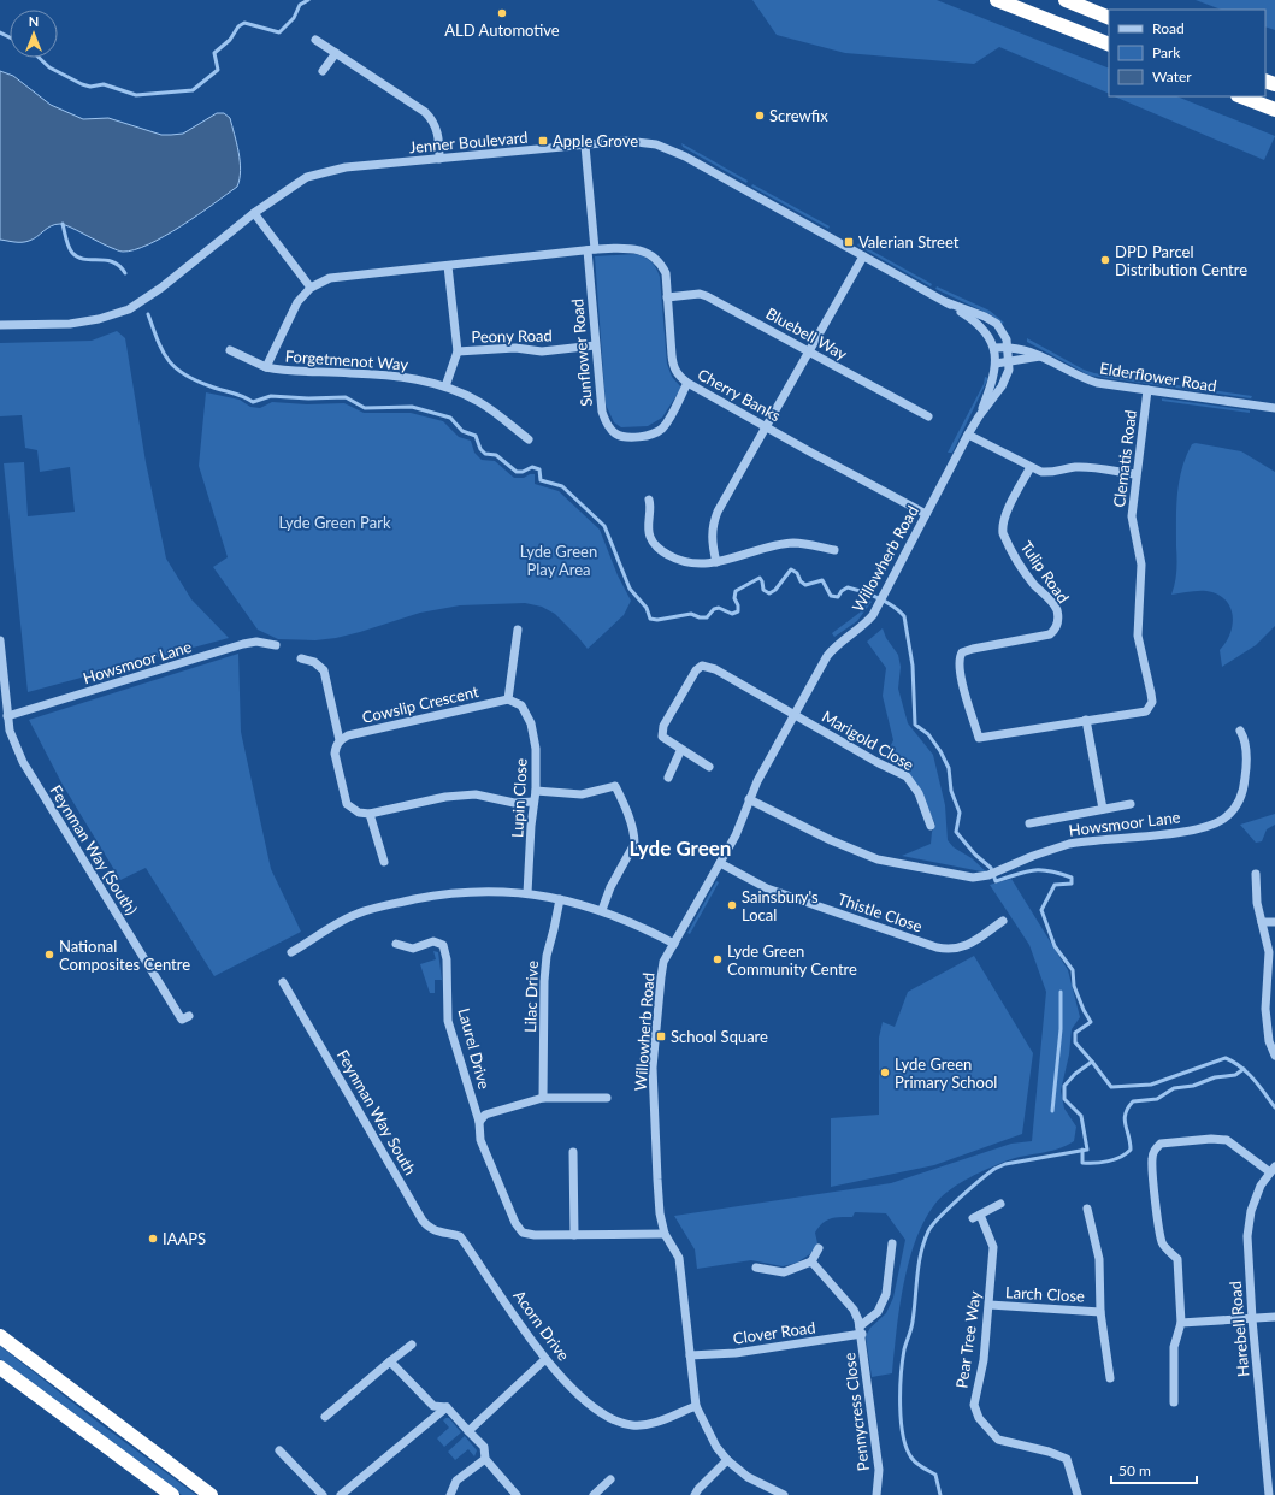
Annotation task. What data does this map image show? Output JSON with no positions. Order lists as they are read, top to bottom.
{
  "streets": {
    "street": [
      "Jenner Boulevard",
      "Bluebell Way",
      "Peony Road",
      "Sunflower Road",
      "Forgetmenot Way",
      "Elderflower Road",
      "Cherry Banks",
      "Clematis Road",
      "Willowherb Road",
      "Tulip Road",
      "Howsmoor Lane",
      "Cowslip Crescent",
      "Marigold Close",
      "Lupin Close",
      "Feynman Way (South)",
      "Thistle Close",
      "Lilac Drive",
      "Laurel Drive",
      "Feynman Way South",
      "Larch Close",
      "Acorn Drive",
      "Harebell Road",
      "Clover Road",
      "Pear Tree Way",
      "Pennycress Close"
    ]
  },
  "crossings": [
    ["Jenner Boulevard", "Elderflower Road"],
    ["Jenner Boulevard", "Willowherb Road"],
    ["Bluebell Way", "Cherry Banks"],
    ["Peony Road", "Sunflower Road"],
    ["Sunflower Road", "Cherry Banks"],
    ["Forgetmenot Way", "Cherry Banks"],
    ["Elderflower Road", "Clematis Road"],
    ["Cherry Banks", "Willowherb Road"],
    ["Clematis Road", "Tulip Road"],
    ["Willowherb Road", "Howsmoor Lane"],
    ["Willowherb Road", "Marigold Close"],
    ["Willowherb Road", "Thistle Close"],
    ["Willowherb Road", "Acorn Drive"],
    ["Willowherb Road", "Clover Road"],
    ["Howsmoor Lane", "Feynman Way (South)"],
    ["Cowslip Crescent", "Lupin Close"],
    ["Feynman Way South", "Acorn Drive"],
    ["Larch Close", "Pear Tree Way"],
    ["Clover Road", "Pennycress Close"]
  ],
  "districts": ["Lyde Green"],
  "parks": ["Lyde Green Park", "Lyde Green Play Area"],
  "places": {
    "other": [
      "ALD Automotive",
      "Screwfix",
      "DPD Parcel Distribution Centre",
      "Sainsbury's Local",
      "National Composites Centre",
      "Lyde Green Community Centre",
      "Lyde Green Primary School",
      "IAAPS"
    ],
    "transit": ["Apple Grove", "Valerian Street", "School Square"]
  },
  "legend": ["Road", "Park", "Water"],
  "scale_bar": "50 m",
  "north": "top"
}
